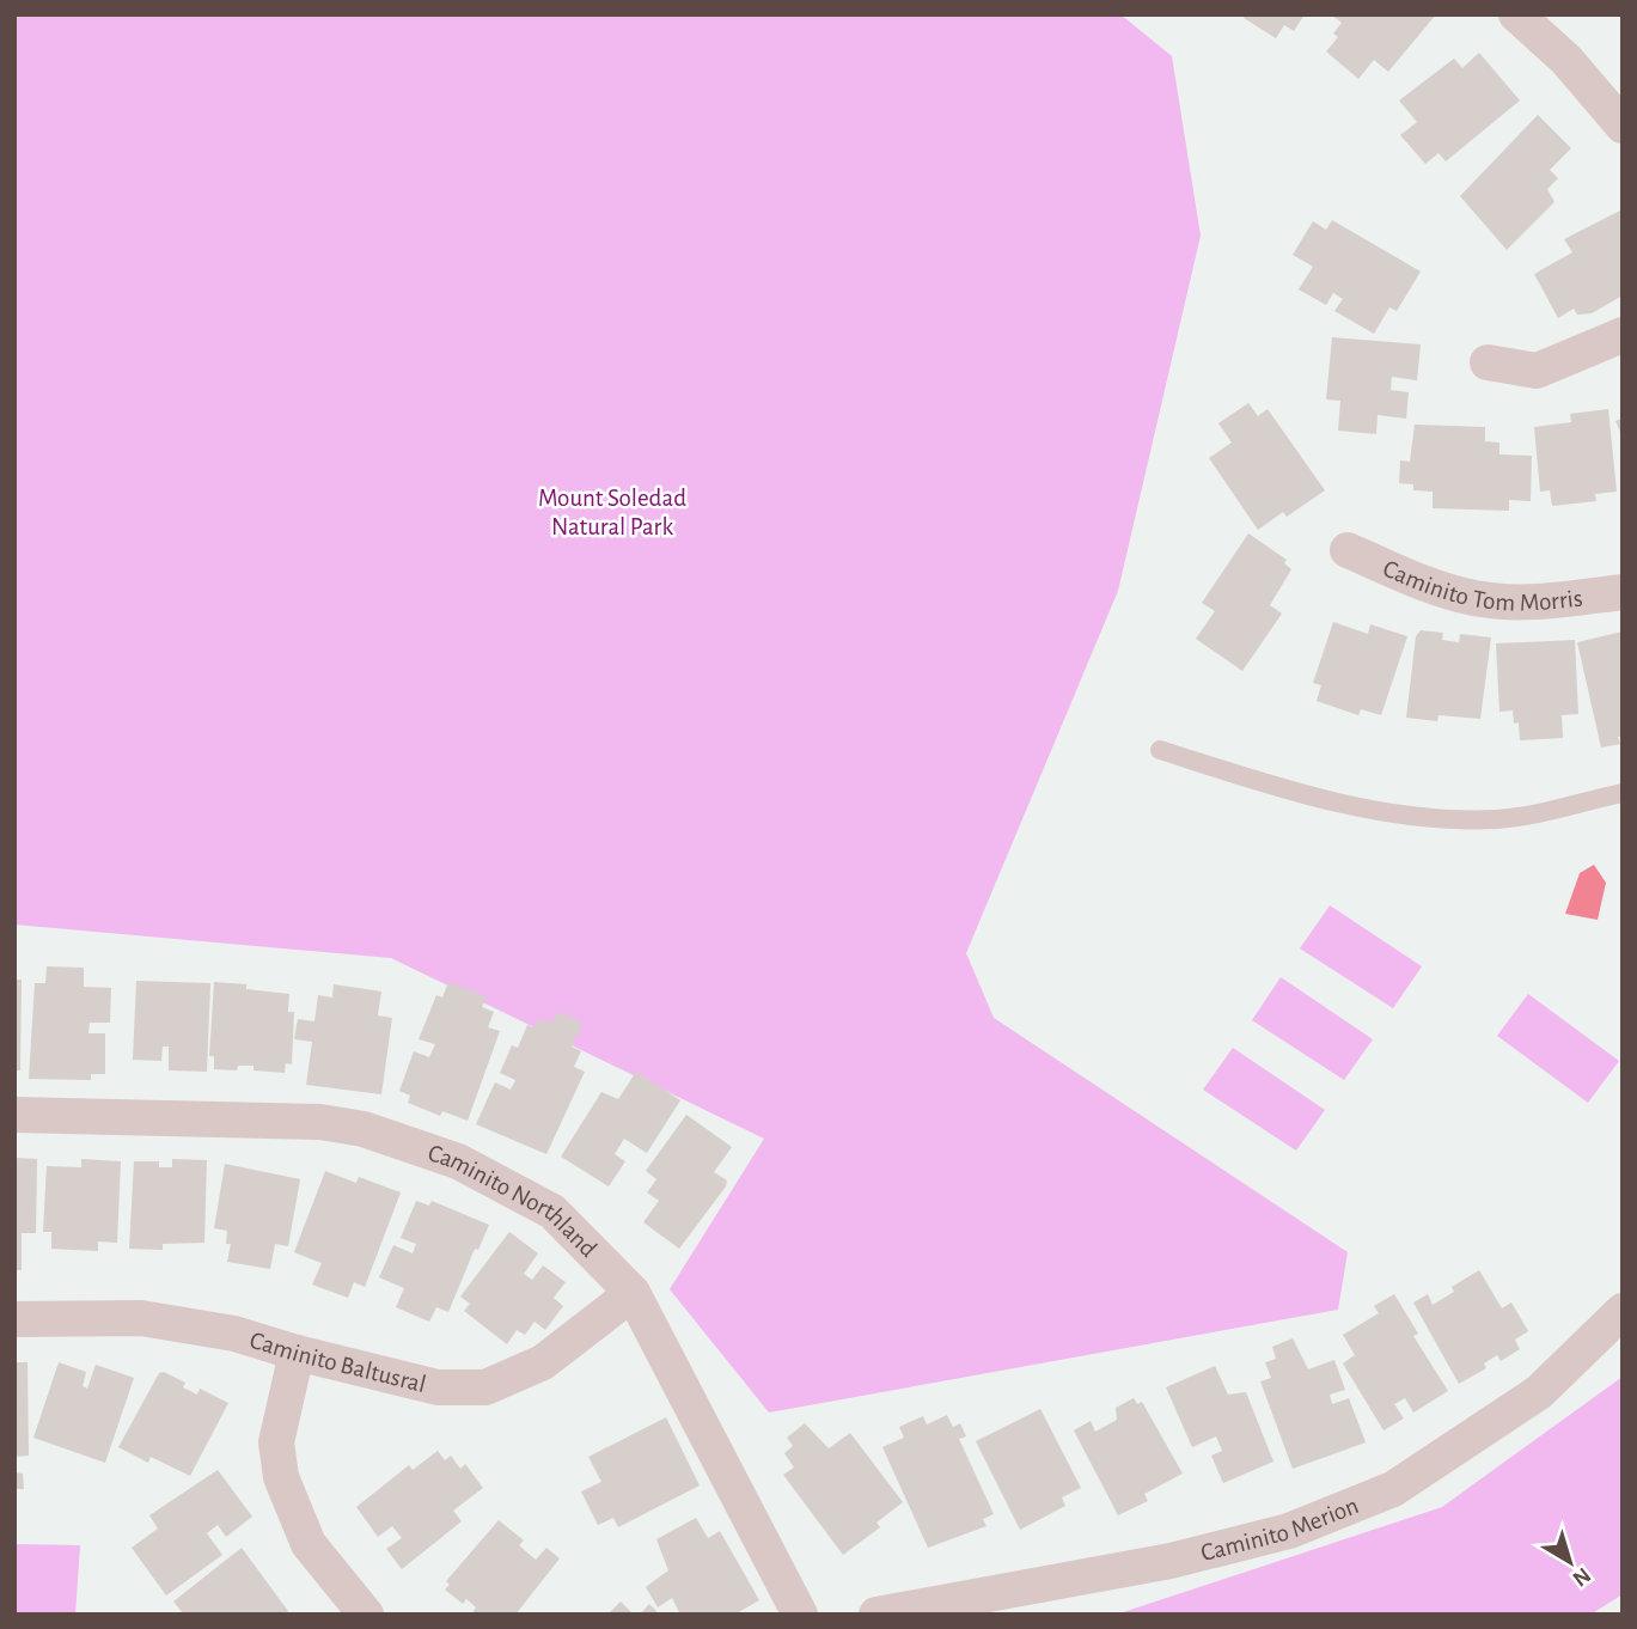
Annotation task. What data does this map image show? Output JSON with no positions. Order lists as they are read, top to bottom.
{
  "streets": {
    "street": [
      "Caminito Tom Morris",
      "Caminito Northland",
      "Caminito Baltusral",
      "Caminito Merion"
    ]
  },
  "crossings": [
    ["Caminito Northland", "Caminito Baltusral"]
  ],
  "parks": ["Mount Soledad Natural Park"],
  "north": "bottom right"
}
